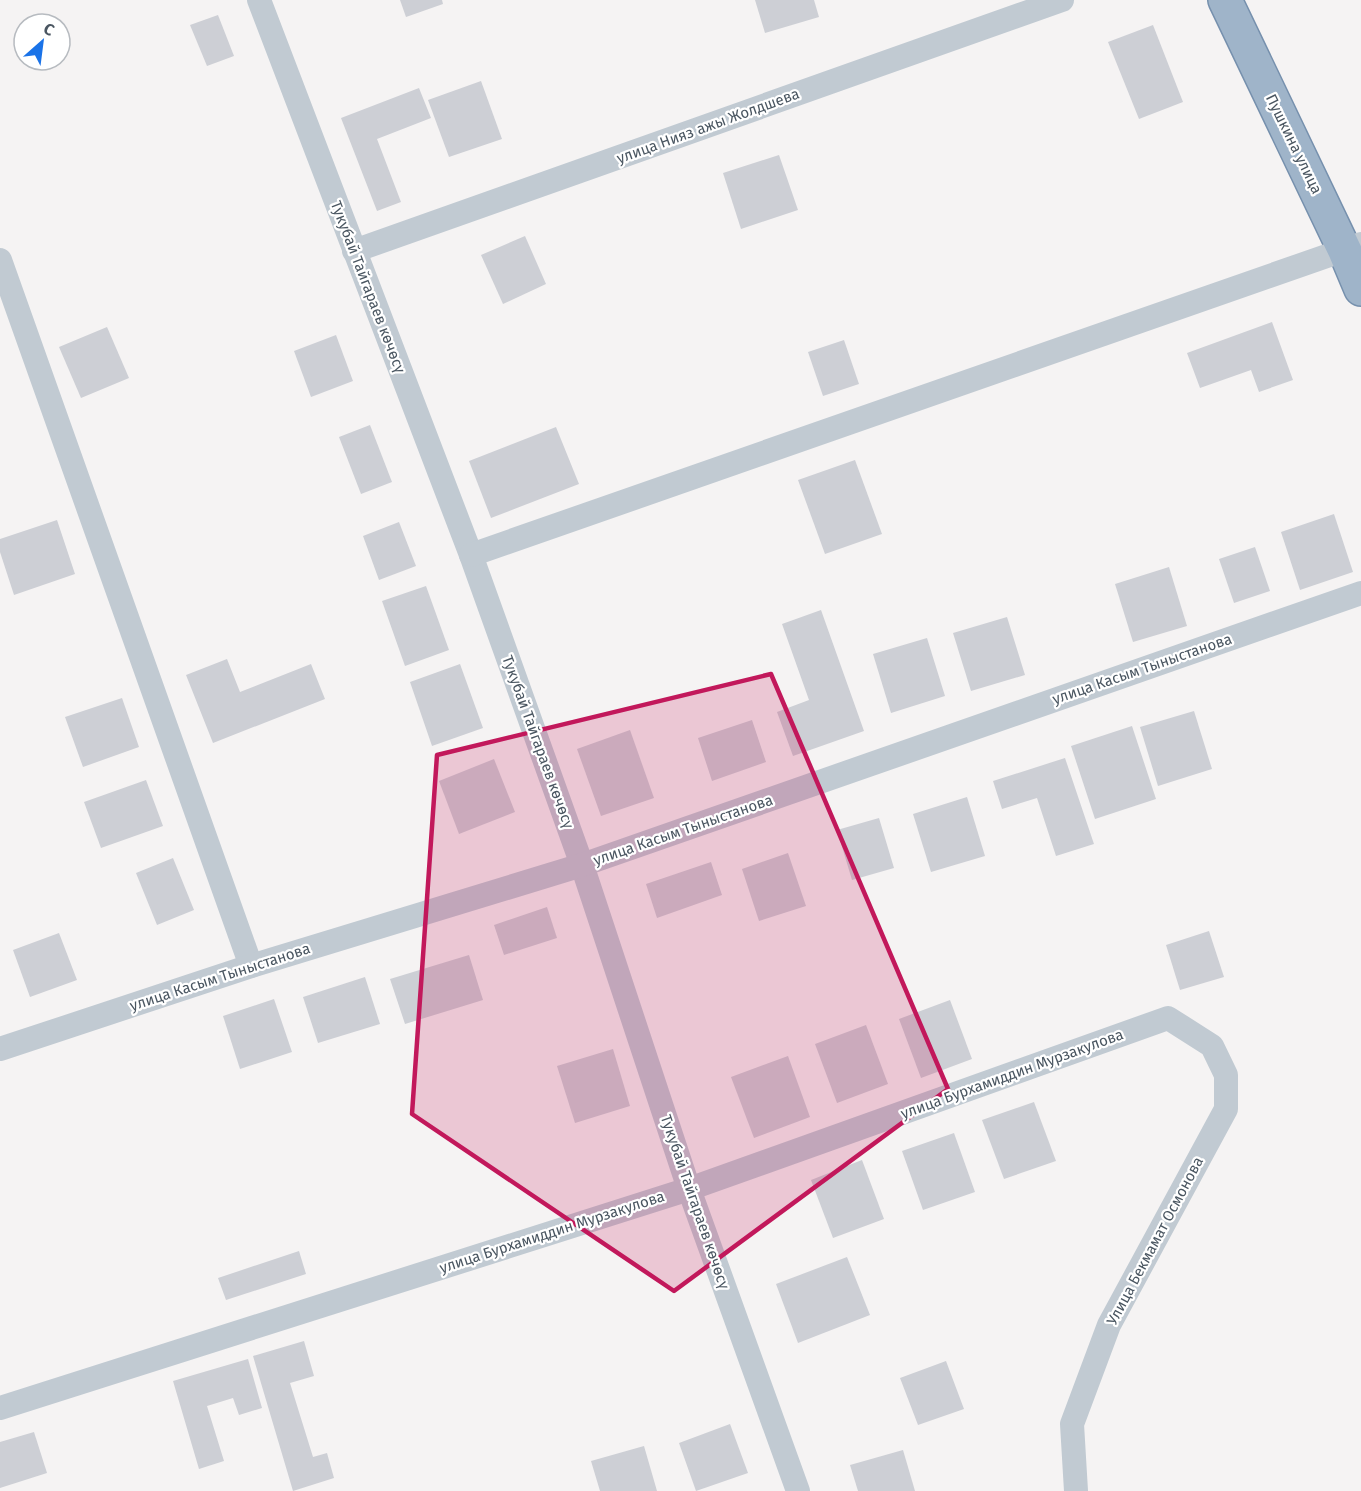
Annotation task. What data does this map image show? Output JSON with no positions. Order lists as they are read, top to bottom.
{
  "streets": {
    "highway": ["Пушкина улица"],
    "street": [
      "улица Нияз ажы Жолдшева",
      "Тукубай Тайгараев көчөсү",
      "улица Касым Тыныстанова",
      "улица Бурхамиддин Мурзакулова",
      "Улица Бекмамат Осмонова"
    ]
  },
  "crossings": [
    ["улица Нияз ажы Жолдшева", "Тукубай Тайгараев көчөсү"],
    ["Тукубай Тайгараев көчөсү", "улица Касым Тыныстанова"],
    ["Тукубай Тайгараев көчөсү", "улица Бурхамиддин Мурзакулова"],
    ["улица Бурхамиддин Мурзакулова", "Улица Бекмамат Осмонова"]
  ],
  "north": "top right"
}
